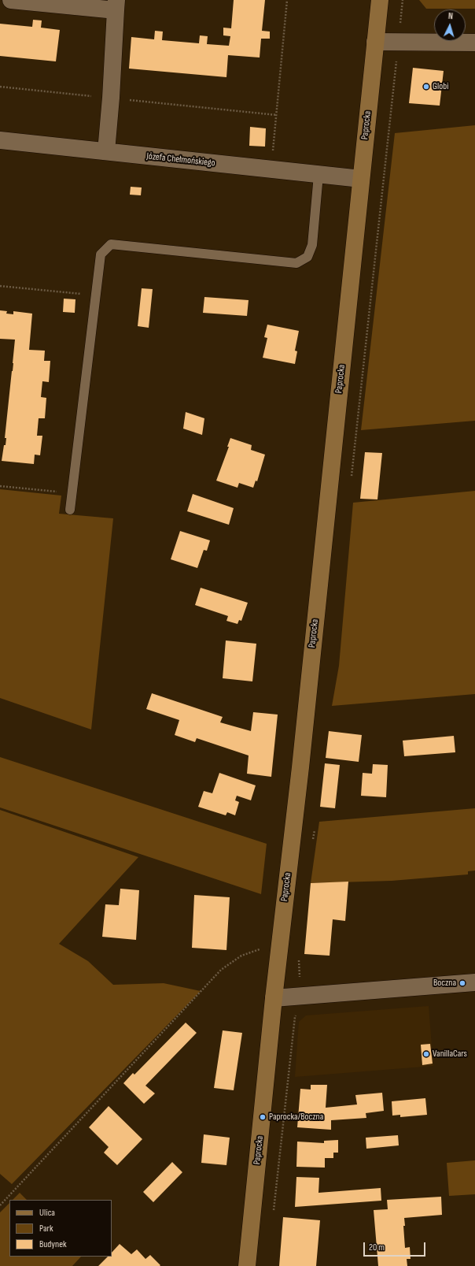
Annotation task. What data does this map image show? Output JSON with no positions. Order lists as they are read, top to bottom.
{
  "streets": {
    "street": ["Paprocka", "Józefa Chełmońskiego"]
  },
  "crossings": [
    ["Paprocka", "Józefa Chełmońskiego"]
  ],
  "places": [
    "Globi",
    "Boczna",
    "VanillaCars",
    "Paprocka/Boczna"
  ],
  "legend": ["Ulica", "Park", "Budynek"],
  "scale_bar": "20 m",
  "north": "top"
}
